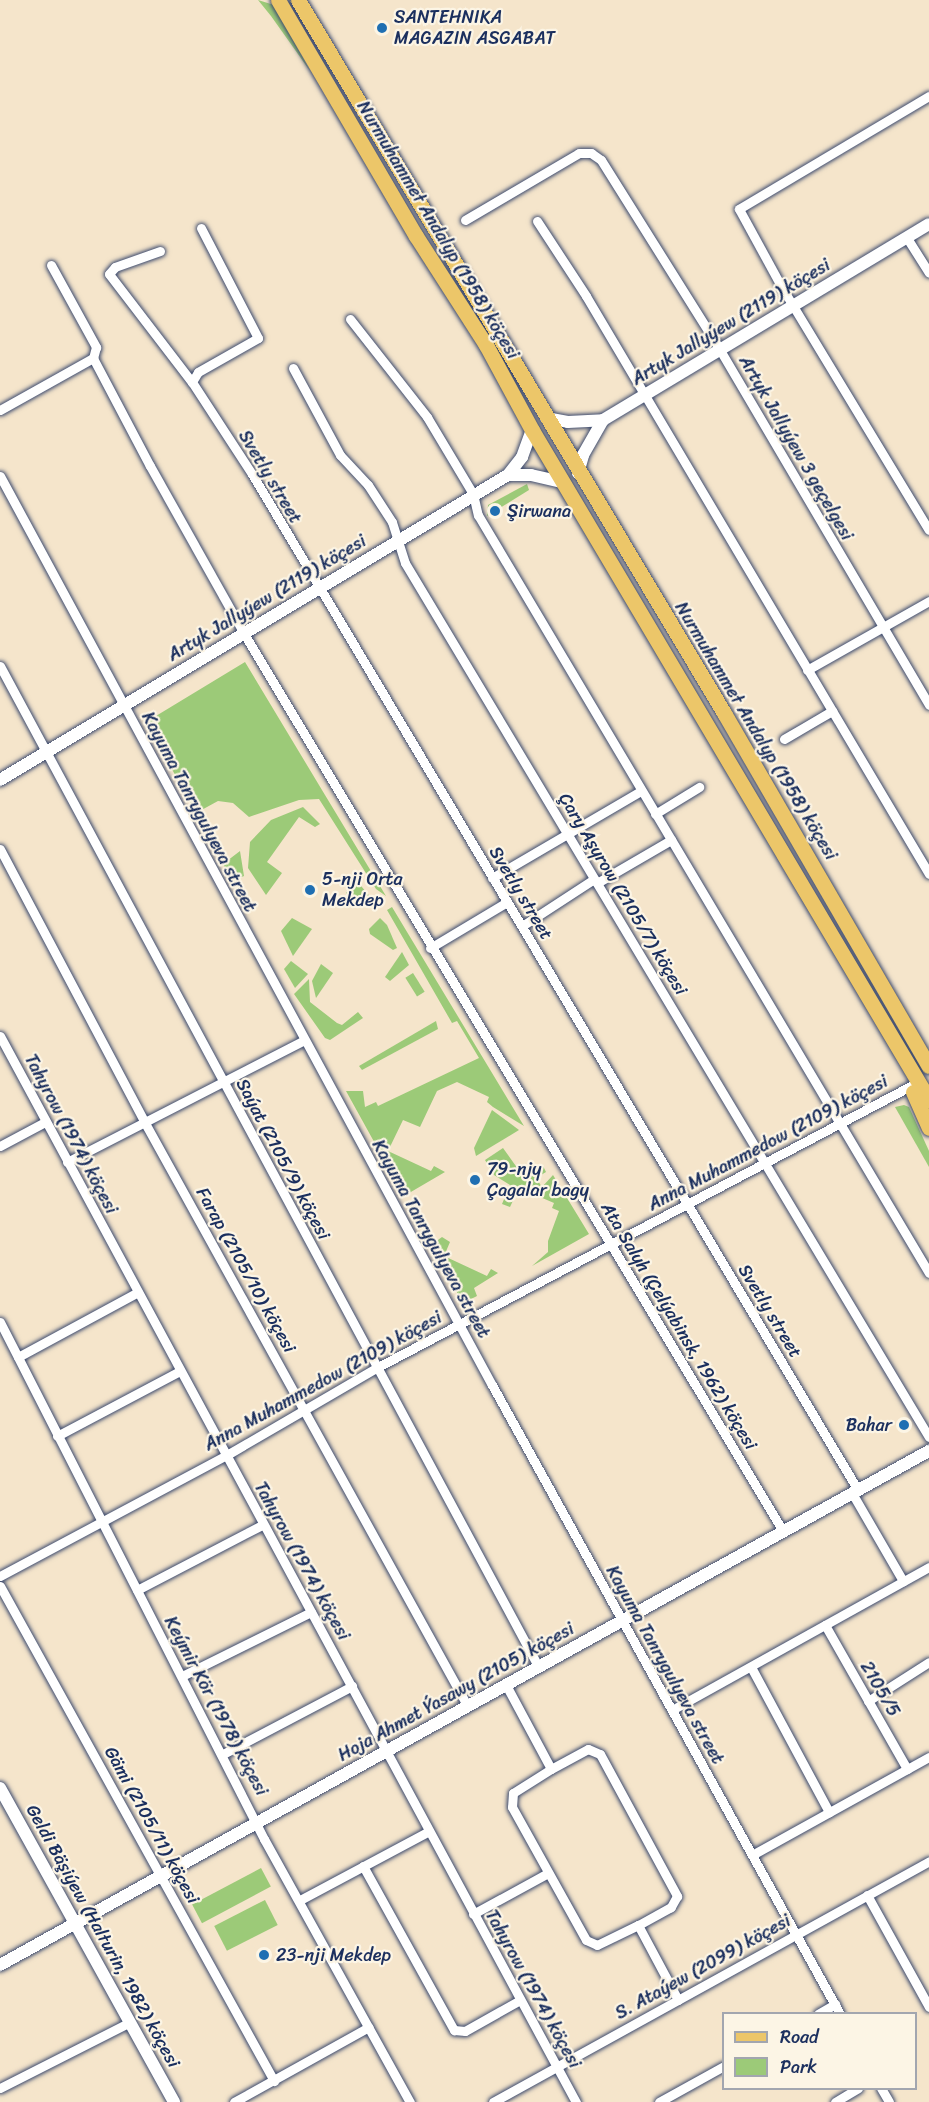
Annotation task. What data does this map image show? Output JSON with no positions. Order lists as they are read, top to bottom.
{
  "streets": {
    "main road": ["Nurmuhammet Andalyp (1958) köçesi"],
    "street": [
      "Artyk Jallyýew (2119) köçesi",
      "Artyk Jallyýew 3 geçelgesi",
      "Svetly street",
      "Kayuma Tanrygulyeva street",
      "Çary Aşyrow (2105/7) köçesi",
      "Tahyrow (1974) köçesi",
      "Anna Muhammedow (2109) köçesi",
      "Saýat (2105/9) köçesi",
      "Farap (2105/10) köçesi",
      "Ata Salyh (Çelýabinsk, 1962) köçesi",
      "2105/5",
      "Hoja Ahmet Ýasawy (2105) köçesi",
      "Keýmir Kör (1978) köçesi",
      "Gämi (2105/11) köçesi",
      "Geldi Bäşiýew (Halturin, 1982) köçesi",
      "S. Ataýew (2099) köçesi"
    ]
  },
  "crossings": [
    ["Nurmuhammet Andalyp (1958) köçesi", "Artyk Jallyýew (2119) köçesi"],
    ["Nurmuhammet Andalyp (1958) köçesi", "Anna Muhammedow (2109) köçesi"],
    ["Artyk Jallyýew (2119) köçesi", "Artyk Jallyýew 3 geçelgesi"],
    ["Artyk Jallyýew (2119) köçesi", "Svetly street"],
    ["Artyk Jallyýew (2119) köçesi", "Kayuma Tanrygulyeva street"],
    ["Artyk Jallyýew (2119) köçesi", "Çary Aşyrow (2105/7) köçesi"],
    ["Artyk Jallyýew (2119) köçesi", "Saýat (2105/9) köçesi"],
    ["Artyk Jallyýew (2119) köçesi", "Ata Salyh (Çelýabinsk, 1962) köçesi"],
    ["Svetly street", "Anna Muhammedow (2109) köçesi"],
    ["Svetly street", "Hoja Ahmet Ýasawy (2105) köçesi"],
    ["Kayuma Tanrygulyeva street", "Anna Muhammedow (2109) köçesi"],
    ["Kayuma Tanrygulyeva street", "Hoja Ahmet Ýasawy (2105) köçesi"],
    ["Kayuma Tanrygulyeva street", "S. Ataýew (2099) köçesi"],
    ["Çary Aşyrow (2105/7) köçesi", "Anna Muhammedow (2109) köçesi"],
    ["Tahyrow (1974) köçesi", "Anna Muhammedow (2109) köçesi"],
    ["Tahyrow (1974) köçesi", "Hoja Ahmet Ýasawy (2105) köçesi"],
    ["Tahyrow (1974) köçesi", "S. Ataýew (2099) köçesi"],
    ["Anna Muhammedow (2109) köçesi", "Saýat (2105/9) köçesi"],
    ["Anna Muhammedow (2109) köçesi", "Farap (2105/10) köçesi"],
    ["Anna Muhammedow (2109) köçesi", "Ata Salyh (Çelýabinsk, 1962) köçesi"],
    ["Anna Muhammedow (2109) köçesi", "Keýmir Kör (1978) köçesi"],
    ["Saýat (2105/9) köçesi", "Hoja Ahmet Ýasawy (2105) köçesi"],
    ["Farap (2105/10) köçesi", "Hoja Ahmet Ýasawy (2105) köçesi"],
    ["Ata Salyh (Çelýabinsk, 1962) köçesi", "Hoja Ahmet Ýasawy (2105) köçesi"],
    ["Hoja Ahmet Ýasawy (2105) köçesi", "Keýmir Kör (1978) köçesi"],
    ["Hoja Ahmet Ýasawy (2105) köçesi", "Gämi (2105/11) köçesi"],
    ["Hoja Ahmet Ýasawy (2105) köçesi", "Geldi Bäşiýew (Halturin, 1982) köçesi"]
  ],
  "places": [
    "SANTEHNIKA MAGAZIN ASGABAT",
    "Şirwana",
    "5-nji Orta Mekdep",
    "79-njy Çagalar bagy",
    "Bahar",
    "23-nji Mekdep"
  ],
  "legend": ["Road", "Park"]
}
